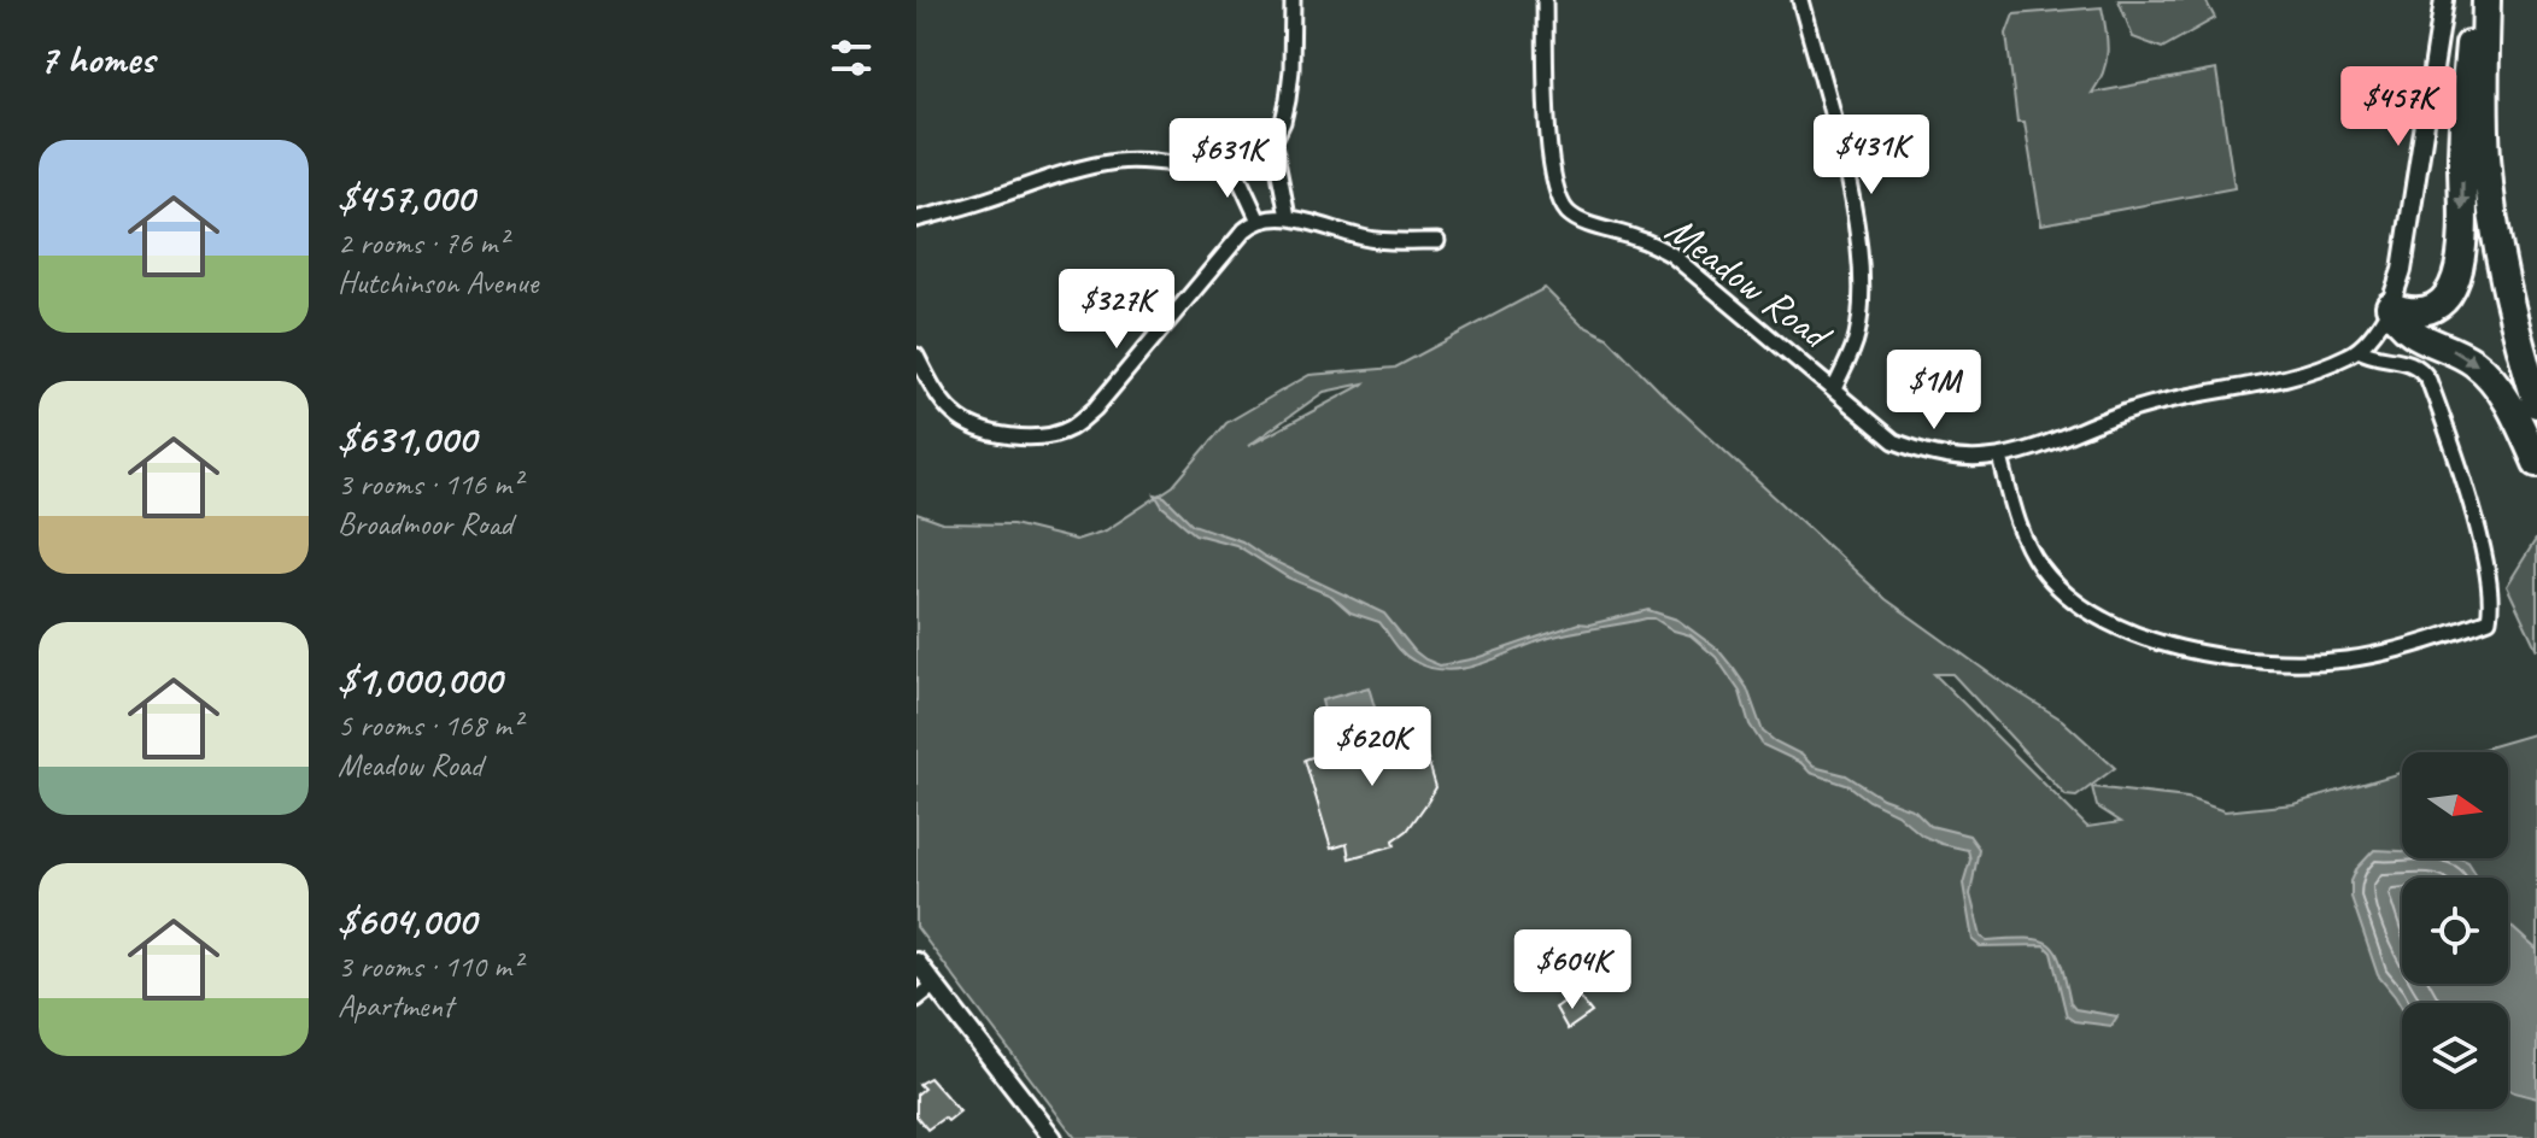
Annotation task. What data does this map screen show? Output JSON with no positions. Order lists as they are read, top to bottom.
{
  "streets": {
    "street": ["Meadow Road"]
  },
  "north": "right",
  "page": {
    "heading": "7 homes",
    "price": [
      "$457K",
      "$431K",
      "$631K",
      "$327K",
      "$1M",
      "$620K",
      "$604K"
    ],
    "list": [
      {
        "name": "$457,000",
        "note": "2 rooms · 76 m² · Hutchinson Avenue"
      },
      {
        "name": "$631,000",
        "note": "3 rooms · 116 m² · Broadmoor Road"
      },
      {
        "name": "$1,000,000",
        "note": "5 rooms · 168 m² · Meadow Road"
      },
      {
        "name": "$604,000",
        "note": "3 rooms · 110 m² · Apartment"
      }
    ]
  }
}
